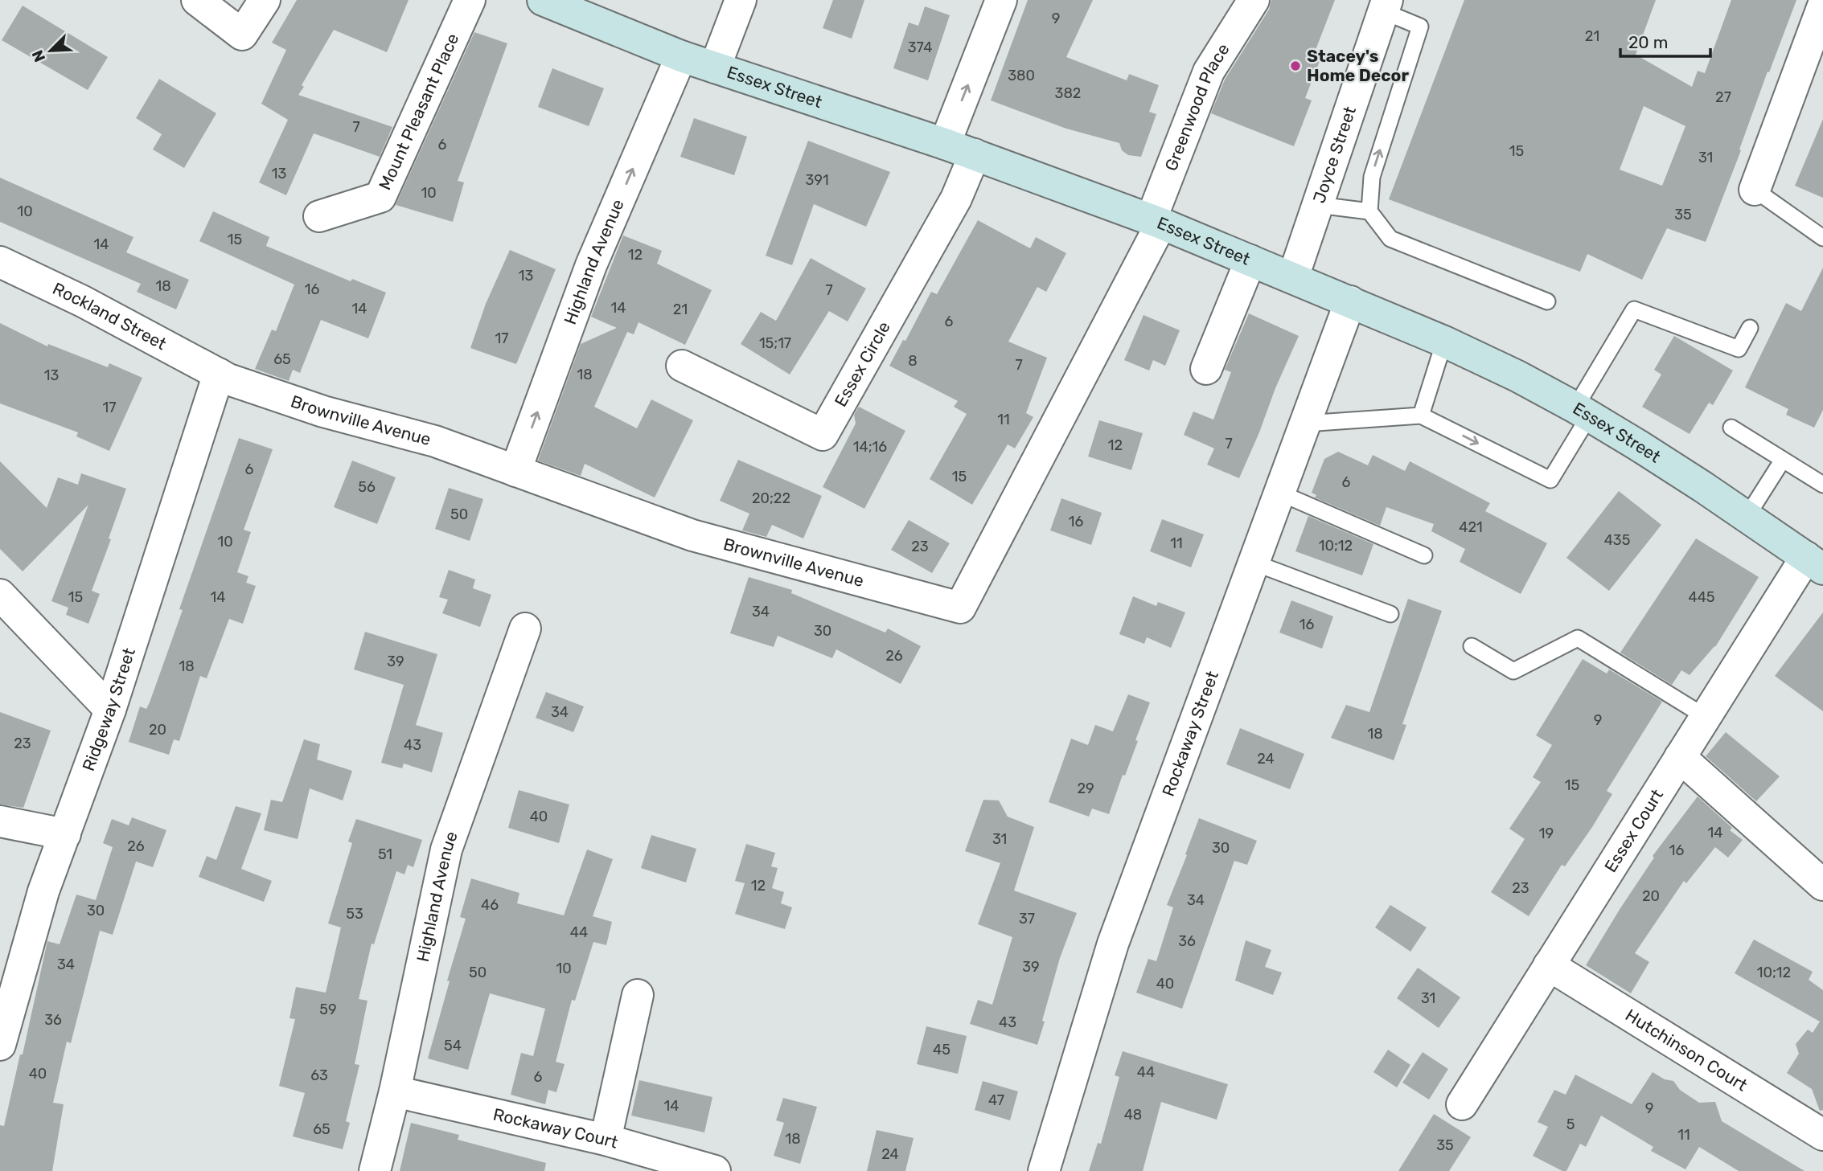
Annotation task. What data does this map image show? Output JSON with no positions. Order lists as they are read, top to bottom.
{
  "streets": {
    "main road": ["Essex Street"],
    "street": [
      "Greenwood Place",
      "Mount Pleasant Place",
      "Joyce Street",
      "Highland Avenue",
      "Rockland Street",
      "Essex Circle",
      "Brownville Avenue",
      "Ridgeway Street",
      "Rockaway Street",
      "Essex Court",
      "Hutchinson Court",
      "Rockaway Court"
    ]
  },
  "crossings": [
    ["Essex Street", "Greenwood Place"],
    ["Essex Street", "Joyce Street"],
    ["Essex Street", "Highland Avenue"],
    ["Essex Street", "Essex Circle"],
    ["Essex Street", "Brownville Avenue"],
    ["Essex Street", "Rockaway Street"],
    ["Essex Street", "Essex Court"],
    ["Greenwood Place", "Brownville Avenue"],
    ["Highland Avenue", "Brownville Avenue"],
    ["Highland Avenue", "Rockaway Court"],
    ["Rockland Street", "Brownville Avenue"],
    ["Rockland Street", "Ridgeway Street"],
    ["Brownville Avenue", "Ridgeway Street"],
    ["Essex Court", "Hutchinson Court"]
  ],
  "one_way": ["Highland Avenue"],
  "places": ["Stacey's Home Decor"],
  "house_numbers": [
    "9",
    "21",
    "374",
    "380",
    "382",
    "27",
    "7",
    "6",
    "15",
    "31",
    "13",
    "391",
    "10",
    "10",
    "35",
    "15",
    "14",
    "12",
    "13",
    "18",
    "16",
    "7",
    "14",
    "14",
    "21",
    "6",
    "17",
    "15;17",
    "65",
    "8",
    "7",
    "18",
    "13",
    "17",
    "11",
    "7",
    "12",
    "14;16",
    "6",
    "15",
    "6",
    "56",
    "20;22",
    "50",
    "16",
    "421",
    "435",
    "10",
    "11",
    "10;12",
    "23",
    "15",
    "14",
    "445",
    "34",
    "16",
    "30",
    "26",
    "39",
    "18",
    "34",
    "9",
    "20",
    "18",
    "23",
    "43",
    "24",
    "15",
    "29",
    "40",
    "14",
    "19",
    "31",
    "26",
    "30",
    "16",
    "51",
    "12",
    "23",
    "20",
    "34",
    "46",
    "30",
    "53",
    "37",
    "44",
    "36",
    "34",
    "39",
    "10",
    "50",
    "10;12",
    "40",
    "31",
    "59",
    "36",
    "43",
    "54",
    "45",
    "44",
    "40",
    "63",
    "6",
    "47",
    "14",
    "9",
    "48",
    "5",
    "65",
    "11",
    "18",
    "35",
    "24"
  ],
  "scale_bar": "20 m",
  "north": "bottom left"
}
